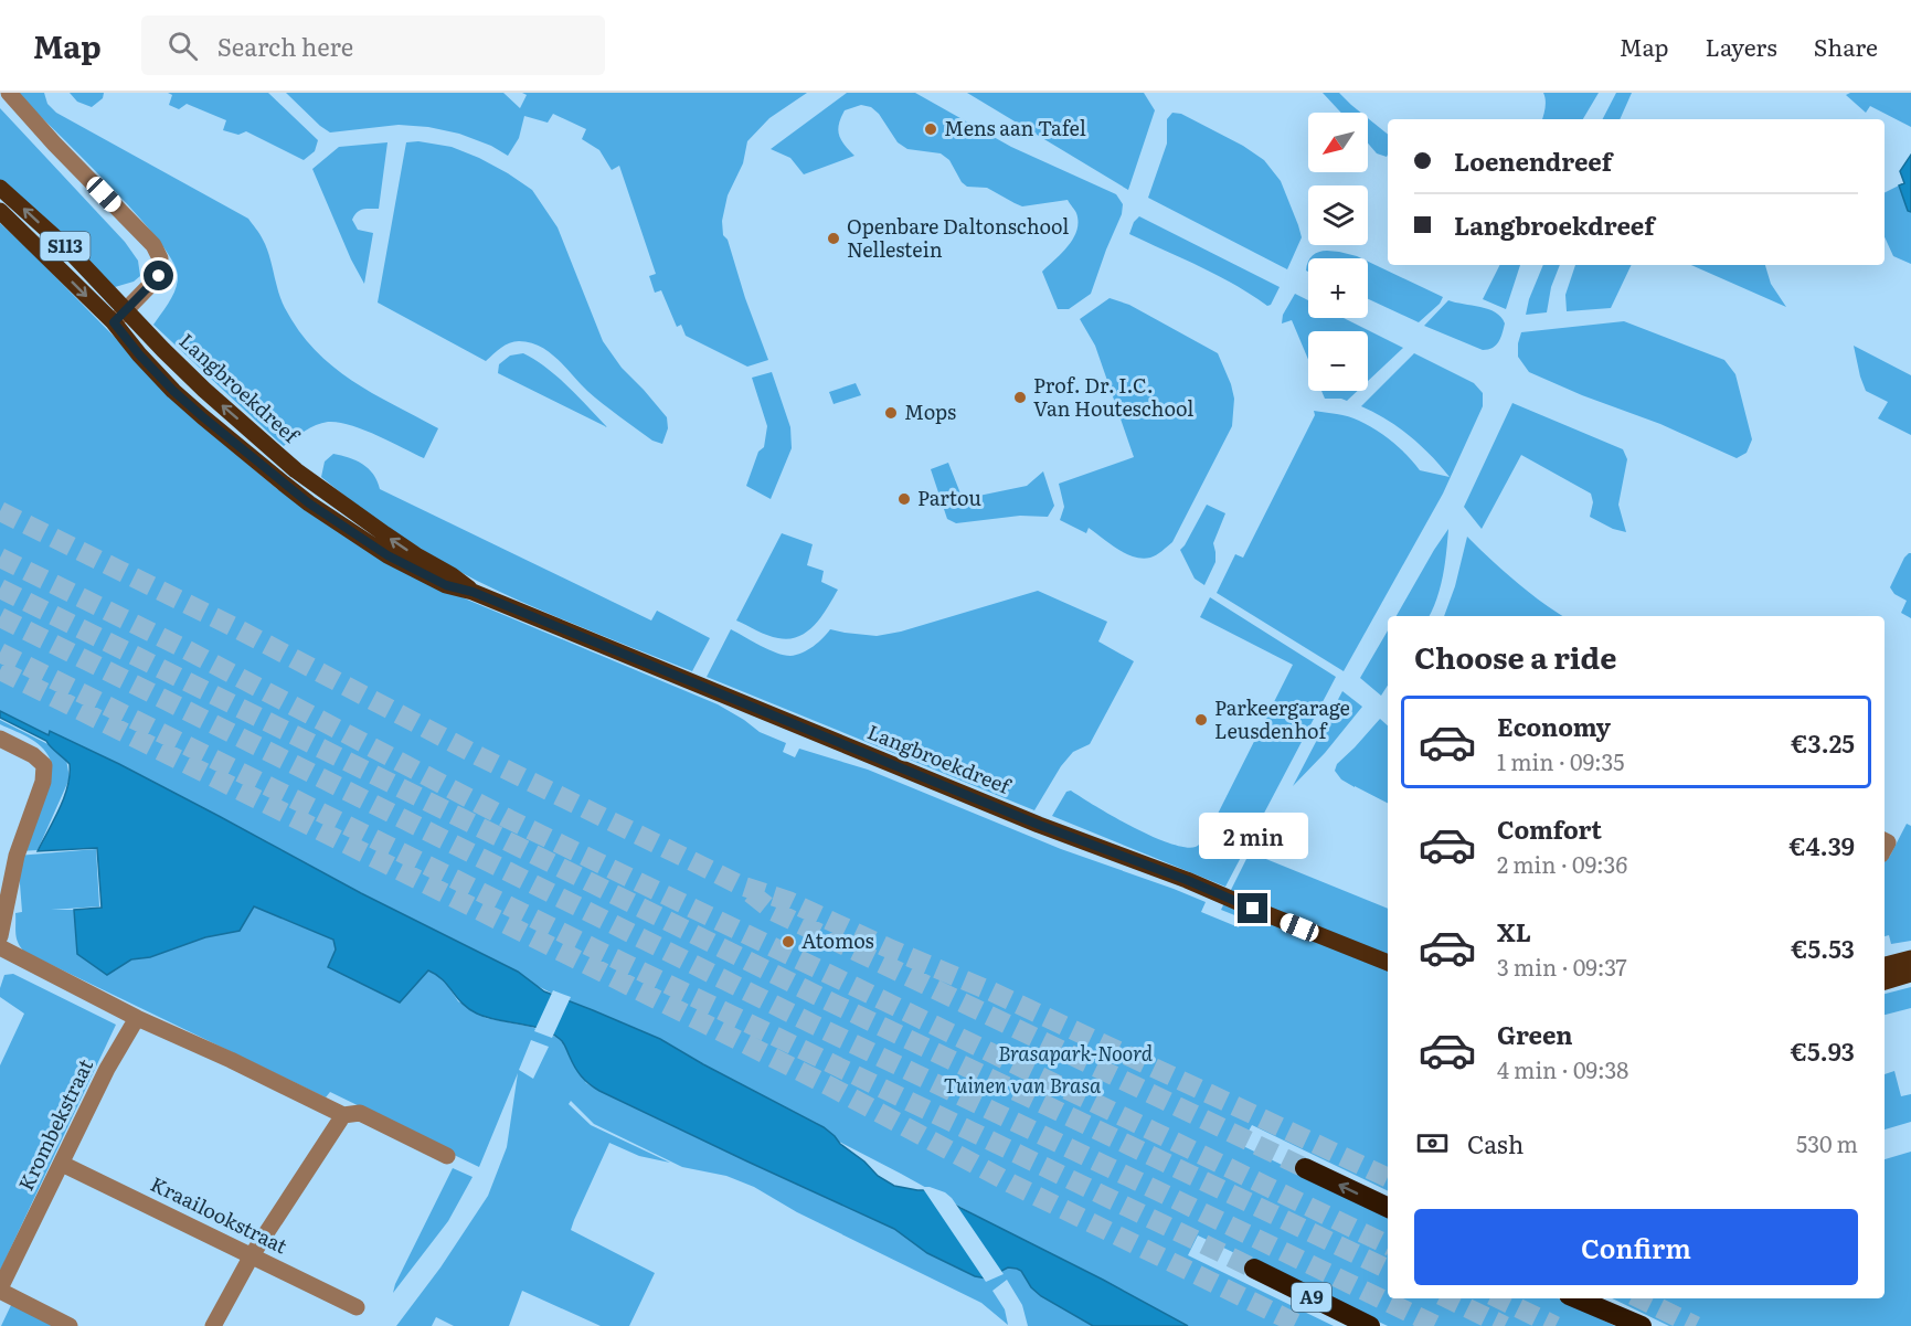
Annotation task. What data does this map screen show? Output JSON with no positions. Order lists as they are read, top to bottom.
{
  "streets": {
    "highway": ["A9"],
    "main road": ["S113", "Langbroekdreef"],
    "street": ["Krombekstraat", "Kraailookstraat"]
  },
  "crossings": [
    ["Krombekstraat", "Kraailookstraat"]
  ],
  "parks": ["Brasapark-Noord", "Tuinen van Brasa"],
  "places": [
    "Mens aan Tafel",
    "Openbare Daltonschool Nellestein",
    "Prof. Dr. I.C. Van Houteschool",
    "Mops",
    "Partou",
    "Parkeergarage Leusdenhof",
    "Atomos"
  ],
  "north": "bottom left",
  "page": {
    "header": "Map",
    "search": "Search here",
    "nav": ["Map", "Layers", "Share"],
    "map_buttons": ["+", "−"],
    "banner": ["Loenendreef", "Langbroekdreef"],
    "heading": "Choose a ride",
    "list": [
      {
        "name": "Economy",
        "note": "1 min · 09:35",
        "value": "€3.25"
      },
      {
        "name": "Comfort",
        "note": "2 min · 09:36",
        "value": "€4.39"
      },
      {
        "name": "XL",
        "note": "3 min · 09:37",
        "value": "€5.53"
      },
      {
        "name": "Green",
        "note": "4 min · 09:38",
        "value": "€5.93"
      }
    ],
    "bubble": "2 min",
    "pay": ["Cash", "530 m"],
    "buttons": "Confirm"
  }
}
